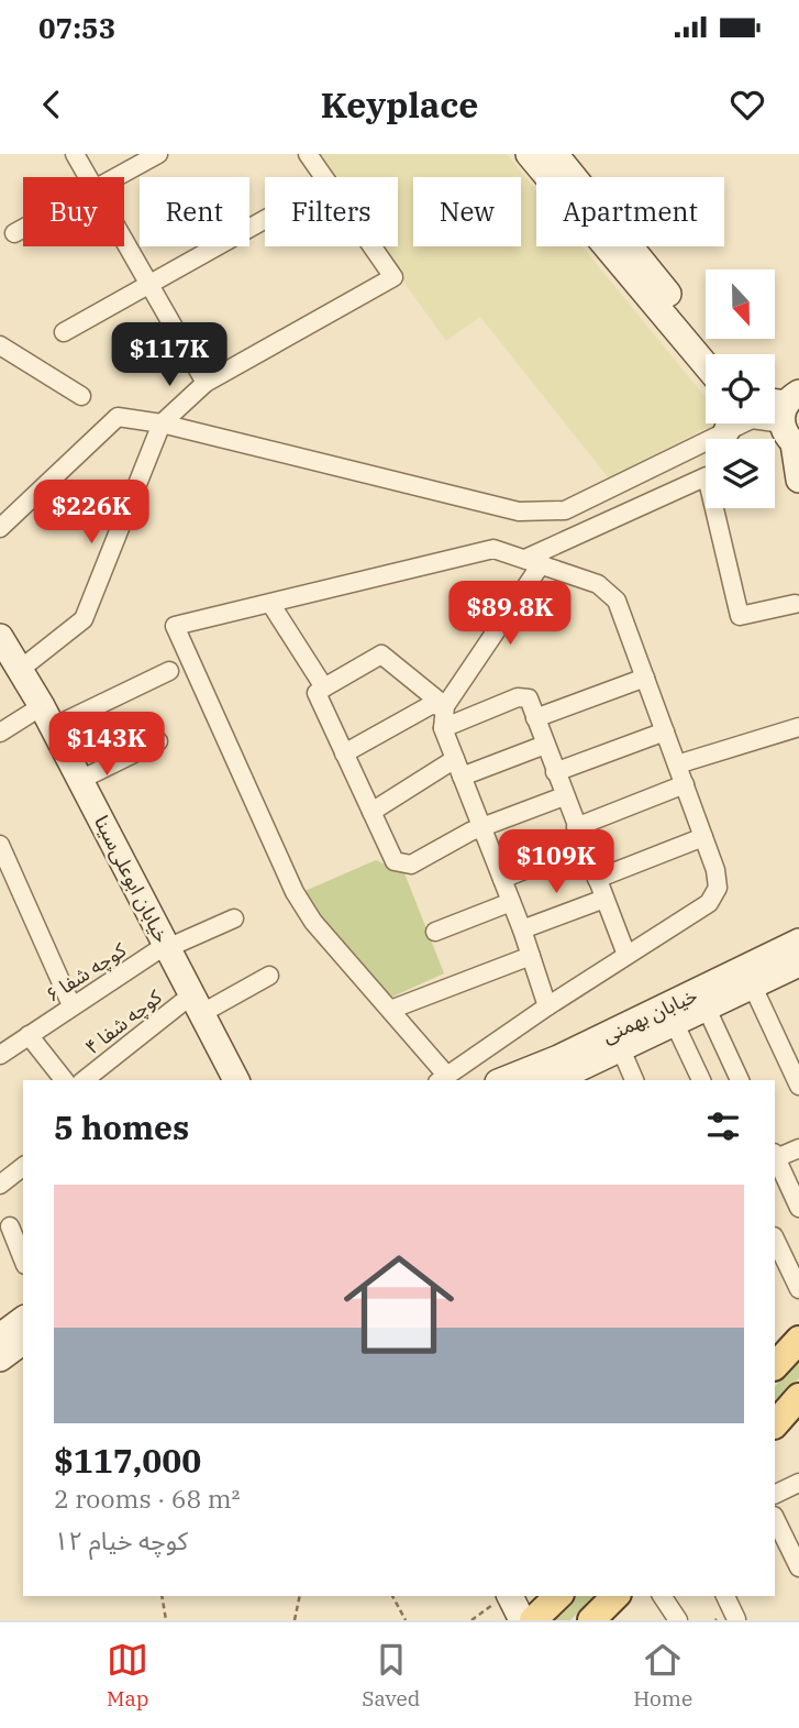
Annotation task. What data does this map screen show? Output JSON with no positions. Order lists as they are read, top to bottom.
{
  "streets": {
    "street": [
      "خیابان ابوعلی‌سینا",
      "کوچه شفا ۶",
      "خیابان بهمنی",
      "کوچه شفا ۴"
    ]
  },
  "crossings": [
    ["خیابان ابوعلی‌سینا", "کوچه شفا ۶"],
    ["خیابان ابوعلی‌سینا", "کوچه شفا ۴"]
  ],
  "north": "bottom",
  "page": {
    "status": "07:53",
    "header": "Keyplace",
    "chip": [
      "Buy",
      "Rent",
      "Filters",
      "New",
      "Apartment"
    ],
    "price": [
      "$117K",
      "$226K",
      "$89.8K",
      "$143K",
      "$109K"
    ],
    "heading": "5 homes",
    "list": [
      {
        "name": "$117,000",
        "note": "2 rooms · 68 m² · کوچه خیام ۱۲"
      }
    ],
    "tabs": ["Map", "Saved", "Home"]
  }
}
